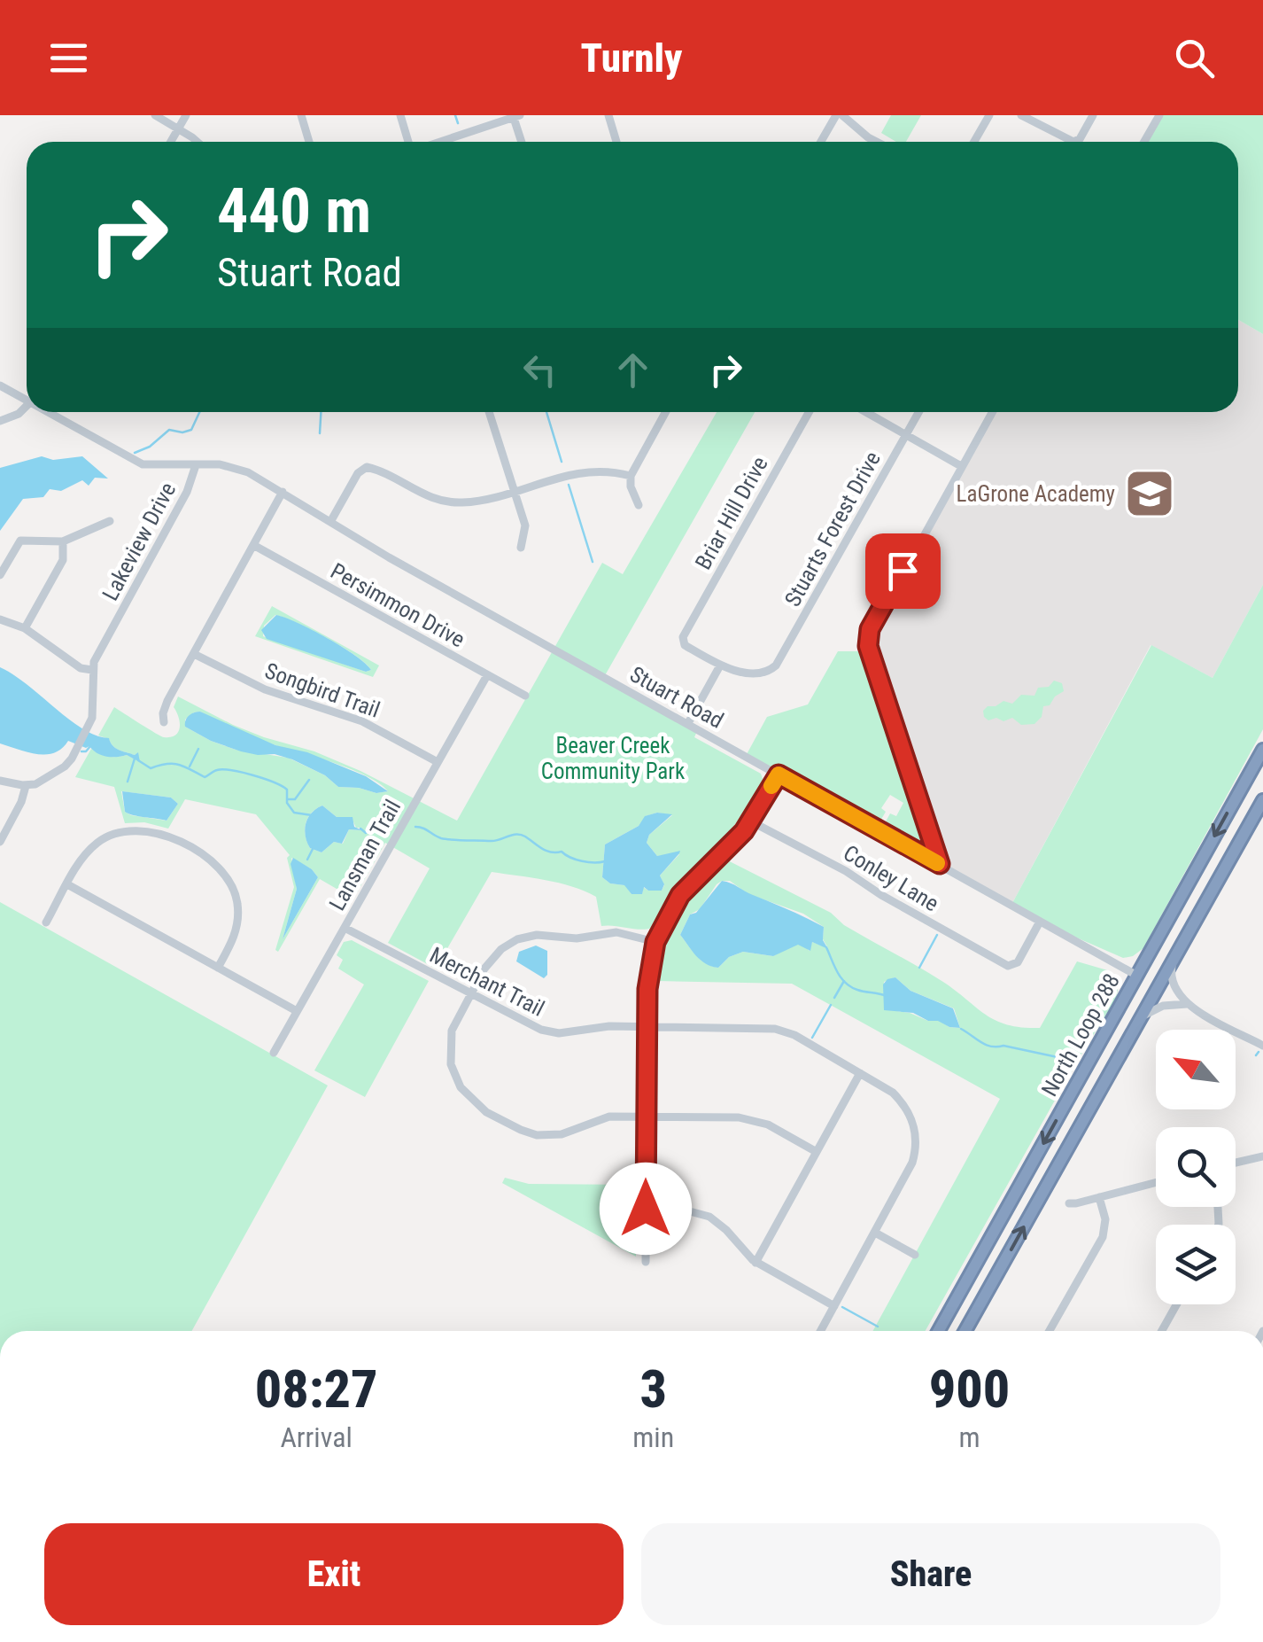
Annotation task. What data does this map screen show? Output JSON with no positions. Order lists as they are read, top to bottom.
{
  "streets": {
    "highway": ["North Loop 288"],
    "street": [
      "Briar Hill Drive",
      "Stuarts Forest Drive",
      "Lakeview Drive",
      "Persimmon Drive",
      "Songbird Trail",
      "Stuart Road",
      "Lansman Trail",
      "Conley Lane",
      "Merchant Trail"
    ]
  },
  "crossings": [
    ["Briar Hill Drive", "Stuarts Forest Drive"],
    ["Lakeview Drive", "Stuart Road"],
    ["Persimmon Drive", "Lansman Trail"],
    ["Songbird Trail", "Lansman Trail"],
    ["Stuart Road", "Conley Lane"],
    ["Stuart Road", "North Loop 288"],
    ["Lansman Trail", "Merchant Trail"]
  ],
  "parks": ["Beaver Creek Community Park"],
  "places": {
    "school or university": ["LaGrone Academy"]
  },
  "north": "top left",
  "page": {
    "header": "Turnly",
    "turn": ["440 m", "Stuart Road"],
    "eta": [
      "08:27",
      "Arrival",
      "3",
      "min",
      "900",
      "m"
    ],
    "buttons": ["Exit", "Share"]
  }
}
